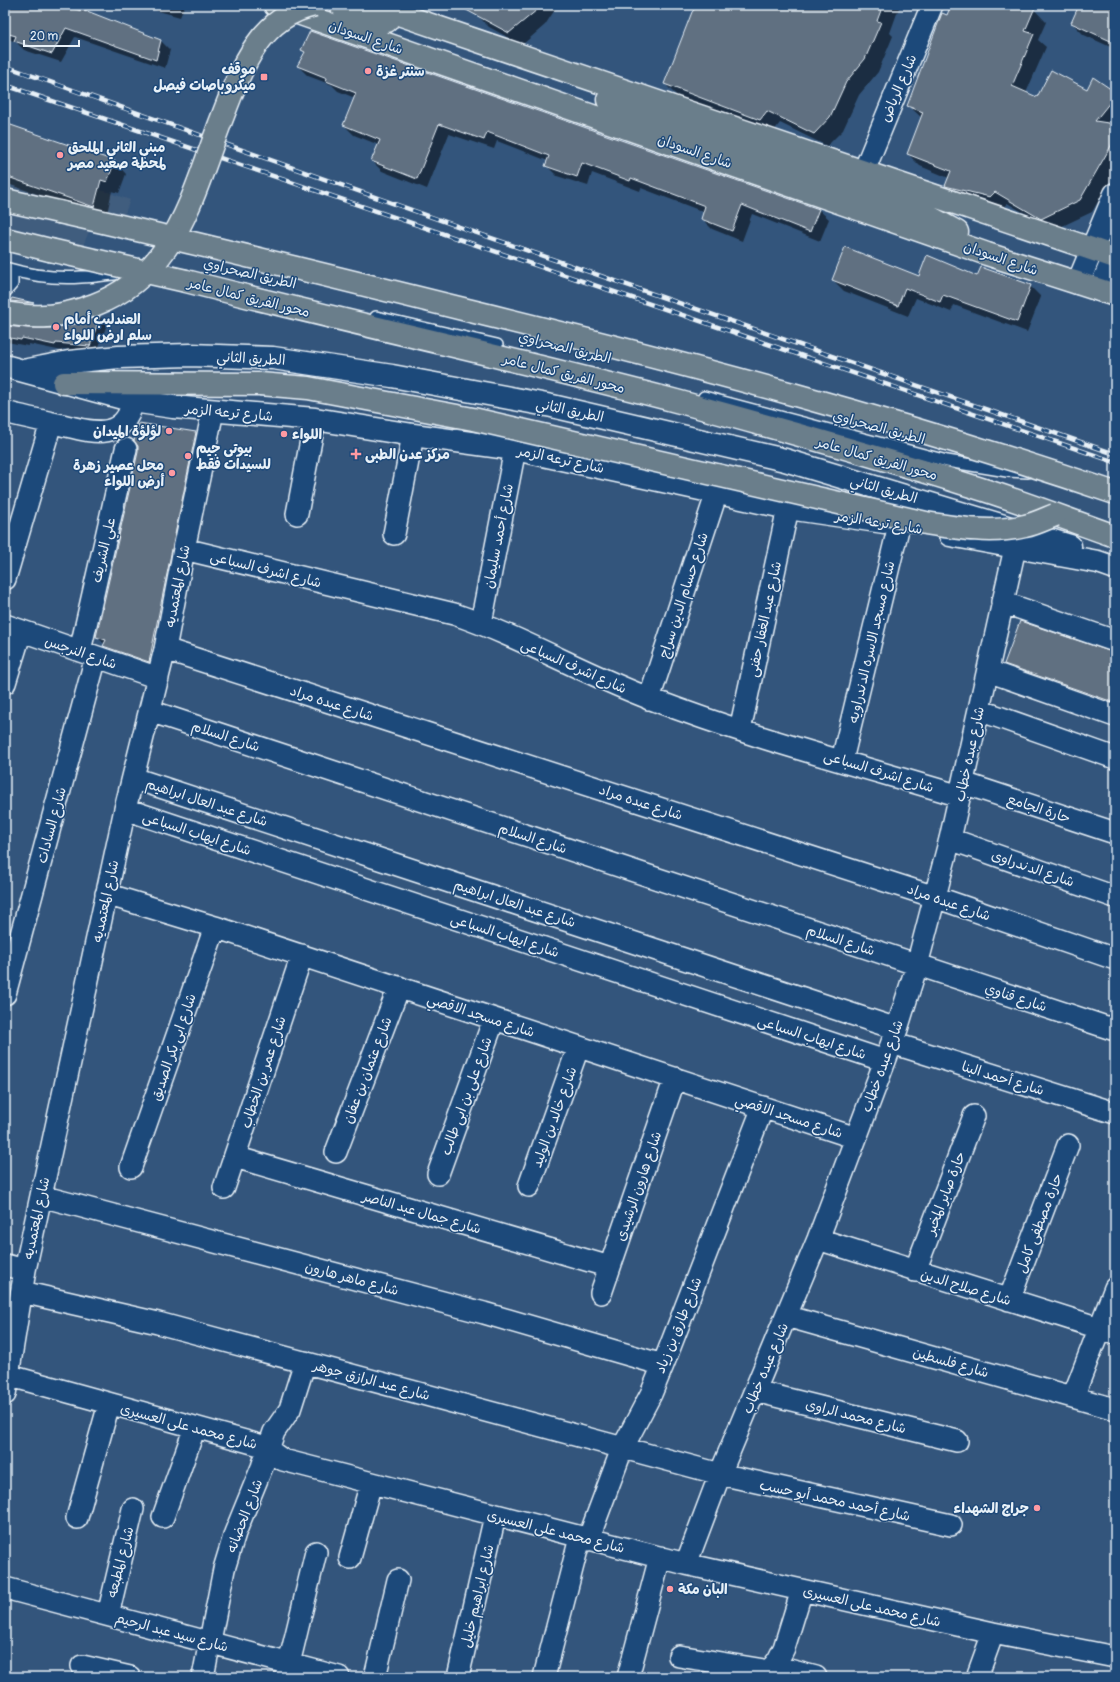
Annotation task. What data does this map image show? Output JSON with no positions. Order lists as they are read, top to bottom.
{
  "streets": {
    "main road": ["شارع السودان", "محور الفريق كمال عامر"],
    "street": [
      "شارع الرياض",
      "الطريق الثاني",
      "شارع ترعه الزمر",
      "شارع أحمد سليمان",
      "علي الشريف",
      "شارع اشرف السباعى",
      "شارع المعتمديه",
      "شارع حسام الدين سراج",
      "شارع عبد الغفار حفنى",
      "شارع مسجد الاسره الدندراويه",
      "شارع النرجس",
      "شارع عبده مراد",
      "شارع السلام",
      "شارع عبده خطاب",
      "شارع عبد العال ابراهيم",
      "حارة الجامع",
      "شارع السادات",
      "شارع ايهاب السباعى",
      "شارع الدندراوى",
      "شارع قناوي",
      "شارع مسجد الاقصي",
      "شارع ابى بكر الصديق",
      "شارع عثمان بن عفان",
      "شارع عمر بن الخطاب",
      "شارع أحمد البنا",
      "شارع على بن ابى طالب",
      "شارع خالد بن الوليد",
      "شارع هارون الرشيدى",
      "حارة صابر المخبر",
      "شارع جمال عبد الناصر",
      "حارة مصطفى كامل",
      "شارع ماهر هارون",
      "شارع صلاح الدين",
      "شارع طارق بن زياد",
      "شارع فلسطين",
      "شارع عبد الرازق جوهر",
      "شارع محمد الراوى",
      "شارع محمد على العسيرى",
      "شارع أحمد محمد أبو حسب",
      "شارع الحضانه",
      "شارع المطبعه",
      "شارع ابراهيم خليل",
      "شارع سيد عبد الرحيم"
    ],
    "lane": ["الطريق الصحراوي"]
  },
  "crossings": [
    ["الطريق الثاني", "شارع ترعه الزمر"],
    ["شارع ترعه الزمر", "شارع أحمد سليمان"],
    ["شارع ترعه الزمر", "شارع المعتمديه"],
    ["شارع ترعه الزمر", "شارع حسام الدين سراج"],
    ["شارع ترعه الزمر", "شارع عبد الغفار حفنى"],
    ["شارع ترعه الزمر", "شارع مسجد الاسره الدندراويه"],
    ["شارع ترعه الزمر", "شارع عبده خطاب"],
    ["شارع أحمد سليمان", "شارع اشرف السباعى"],
    ["علي الشريف", "شارع النرجس"],
    ["علي الشريف", "شارع السادات"],
    ["شارع اشرف السباعى", "شارع المعتمديه"],
    ["شارع اشرف السباعى", "شارع حسام الدين سراج"],
    ["شارع اشرف السباعى", "شارع عبد الغفار حفنى"],
    ["شارع اشرف السباعى", "شارع مسجد الاسره الدندراويه"],
    ["شارع اشرف السباعى", "شارع عبده خطاب"],
    ["شارع اشرف السباعى", "حارة الجامع"],
    ["شارع المعتمديه", "شارع النرجس"],
    ["شارع المعتمديه", "شارع عبده مراد"],
    ["شارع المعتمديه", "شارع السلام"],
    ["شارع المعتمديه", "شارع عبد العال ابراهيم"],
    ["شارع المعتمديه", "شارع ايهاب السباعى"],
    ["شارع المعتمديه", "شارع مسجد الاقصي"],
    ["شارع المعتمديه", "شارع ماهر هارون"],
    ["شارع المعتمديه", "شارع عبد الرازق جوهر"],
    ["شارع المعتمديه", "شارع محمد على العسيرى"],
    ["شارع النرجس", "شارع السادات"],
    ["شارع عبده مراد", "شارع عبده خطاب"],
    ["شارع السلام", "شارع عبده خطاب"],
    ["شارع السلام", "شارع قناوي"],
    ["شارع عبده خطاب", "شارع عبد العال ابراهيم"],
    ["شارع عبده خطاب", "حارة الجامع"],
    ["شارع عبده خطاب", "شارع ايهاب السباعى"],
    ["شارع عبده خطاب", "شارع الدندراوى"],
    ["شارع عبده خطاب", "شارع قناوي"],
    ["شارع عبده خطاب", "شارع مسجد الاقصي"],
    ["شارع عبده خطاب", "شارع أحمد البنا"],
    ["شارع عبده خطاب", "شارع صلاح الدين"],
    ["شارع عبده خطاب", "شارع فلسطين"],
    ["شارع عبده خطاب", "شارع عبد الرازق جوهر"],
    ["شارع عبده خطاب", "شارع محمد الراوى"],
    ["شارع عبده خطاب", "شارع محمد على العسيرى"],
    ["شارع عبده خطاب", "شارع أحمد محمد أبو حسب"],
    ["شارع عبد العال ابراهيم", "شارع ايهاب السباعى"],
    ["شارع عبد العال ابراهيم", "شارع أحمد البنا"],
    ["شارع ايهاب السباعى", "شارع أحمد البنا"],
    ["شارع مسجد الاقصي", "شارع ابى بكر الصديق"],
    ["شارع مسجد الاقصي", "شارع عثمان بن عفان"],
    ["شارع مسجد الاقصي", "شارع عمر بن الخطاب"],
    ["شارع مسجد الاقصي", "شارع على بن ابى طالب"],
    ["شارع مسجد الاقصي", "شارع خالد بن الوليد"],
    ["شارع مسجد الاقصي", "شارع هارون الرشيدى"],
    ["شارع مسجد الاقصي", "شارع طارق بن زياد"],
    ["شارع عمر بن الخطاب", "شارع جمال عبد الناصر"],
    ["شارع هارون الرشيدى", "شارع جمال عبد الناصر"],
    ["حارة صابر المخبر", "شارع صلاح الدين"],
    ["حارة مصطفى كامل", "شارع صلاح الدين"],
    ["شارع ماهر هارون", "شارع طارق بن زياد"],
    ["شارع طارق بن زياد", "شارع عبد الرازق جوهر"],
    ["شارع طارق بن زياد", "شارع محمد على العسيرى"],
    ["شارع عبد الرازق جوهر", "شارع أحمد محمد أبو حسب"],
    ["شارع عبد الرازق جوهر", "شارع الحضانه"],
    ["شارع محمد على العسيرى", "شارع الحضانه"],
    ["شارع محمد على العسيرى", "شارع ابراهيم خليل"],
    ["شارع الحضانه", "شارع سيد عبد الرحيم"],
    ["شارع المطبعه", "شارع سيد عبد الرحيم"]
  ],
  "places": {
    "other": [
      "سنتر غزة",
      "مبني الثاني الملحق لمحطة صعيد مصر",
      "العندليب أمام سلم ارض اللواء",
      "لؤلؤة الميدان",
      "اللواء",
      "بيوتى جيم للسيدات فقط",
      "محل عصير زهرة أرض اللواء",
      "جراج الشهداء",
      "البان مكة"
    ],
    "transit": ["موقف ميكروباصات فيصل"],
    "health": ["مركز عدن الطبى"]
  },
  "scale_bar": "20 m"
}
